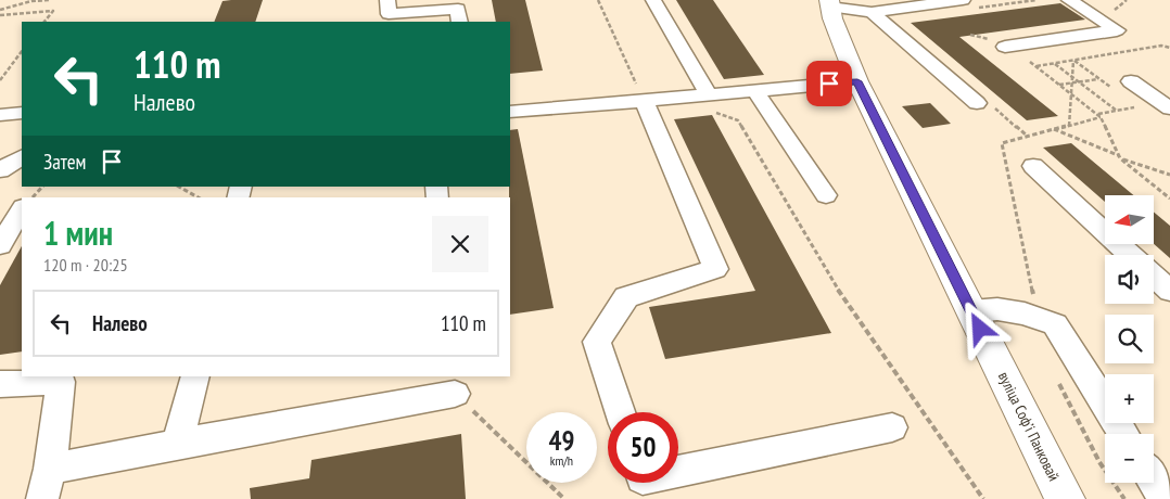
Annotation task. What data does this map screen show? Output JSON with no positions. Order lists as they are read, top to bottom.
{
  "streets": {
    "main road": ["вуліца Софʼі Панковай"]
  },
  "north": "left",
  "page": {
    "turn": ["110 m", "Налево"],
    "then": "Затем",
    "map_buttons": ["+", "−"],
    "heading": ["1 мин", "120 m · 20:25"],
    "list": [
      {
        "name": "Налево",
        "value": "110 m"
      }
    ],
    "speed": "49 km/h",
    "limit": "50"
  }
}
